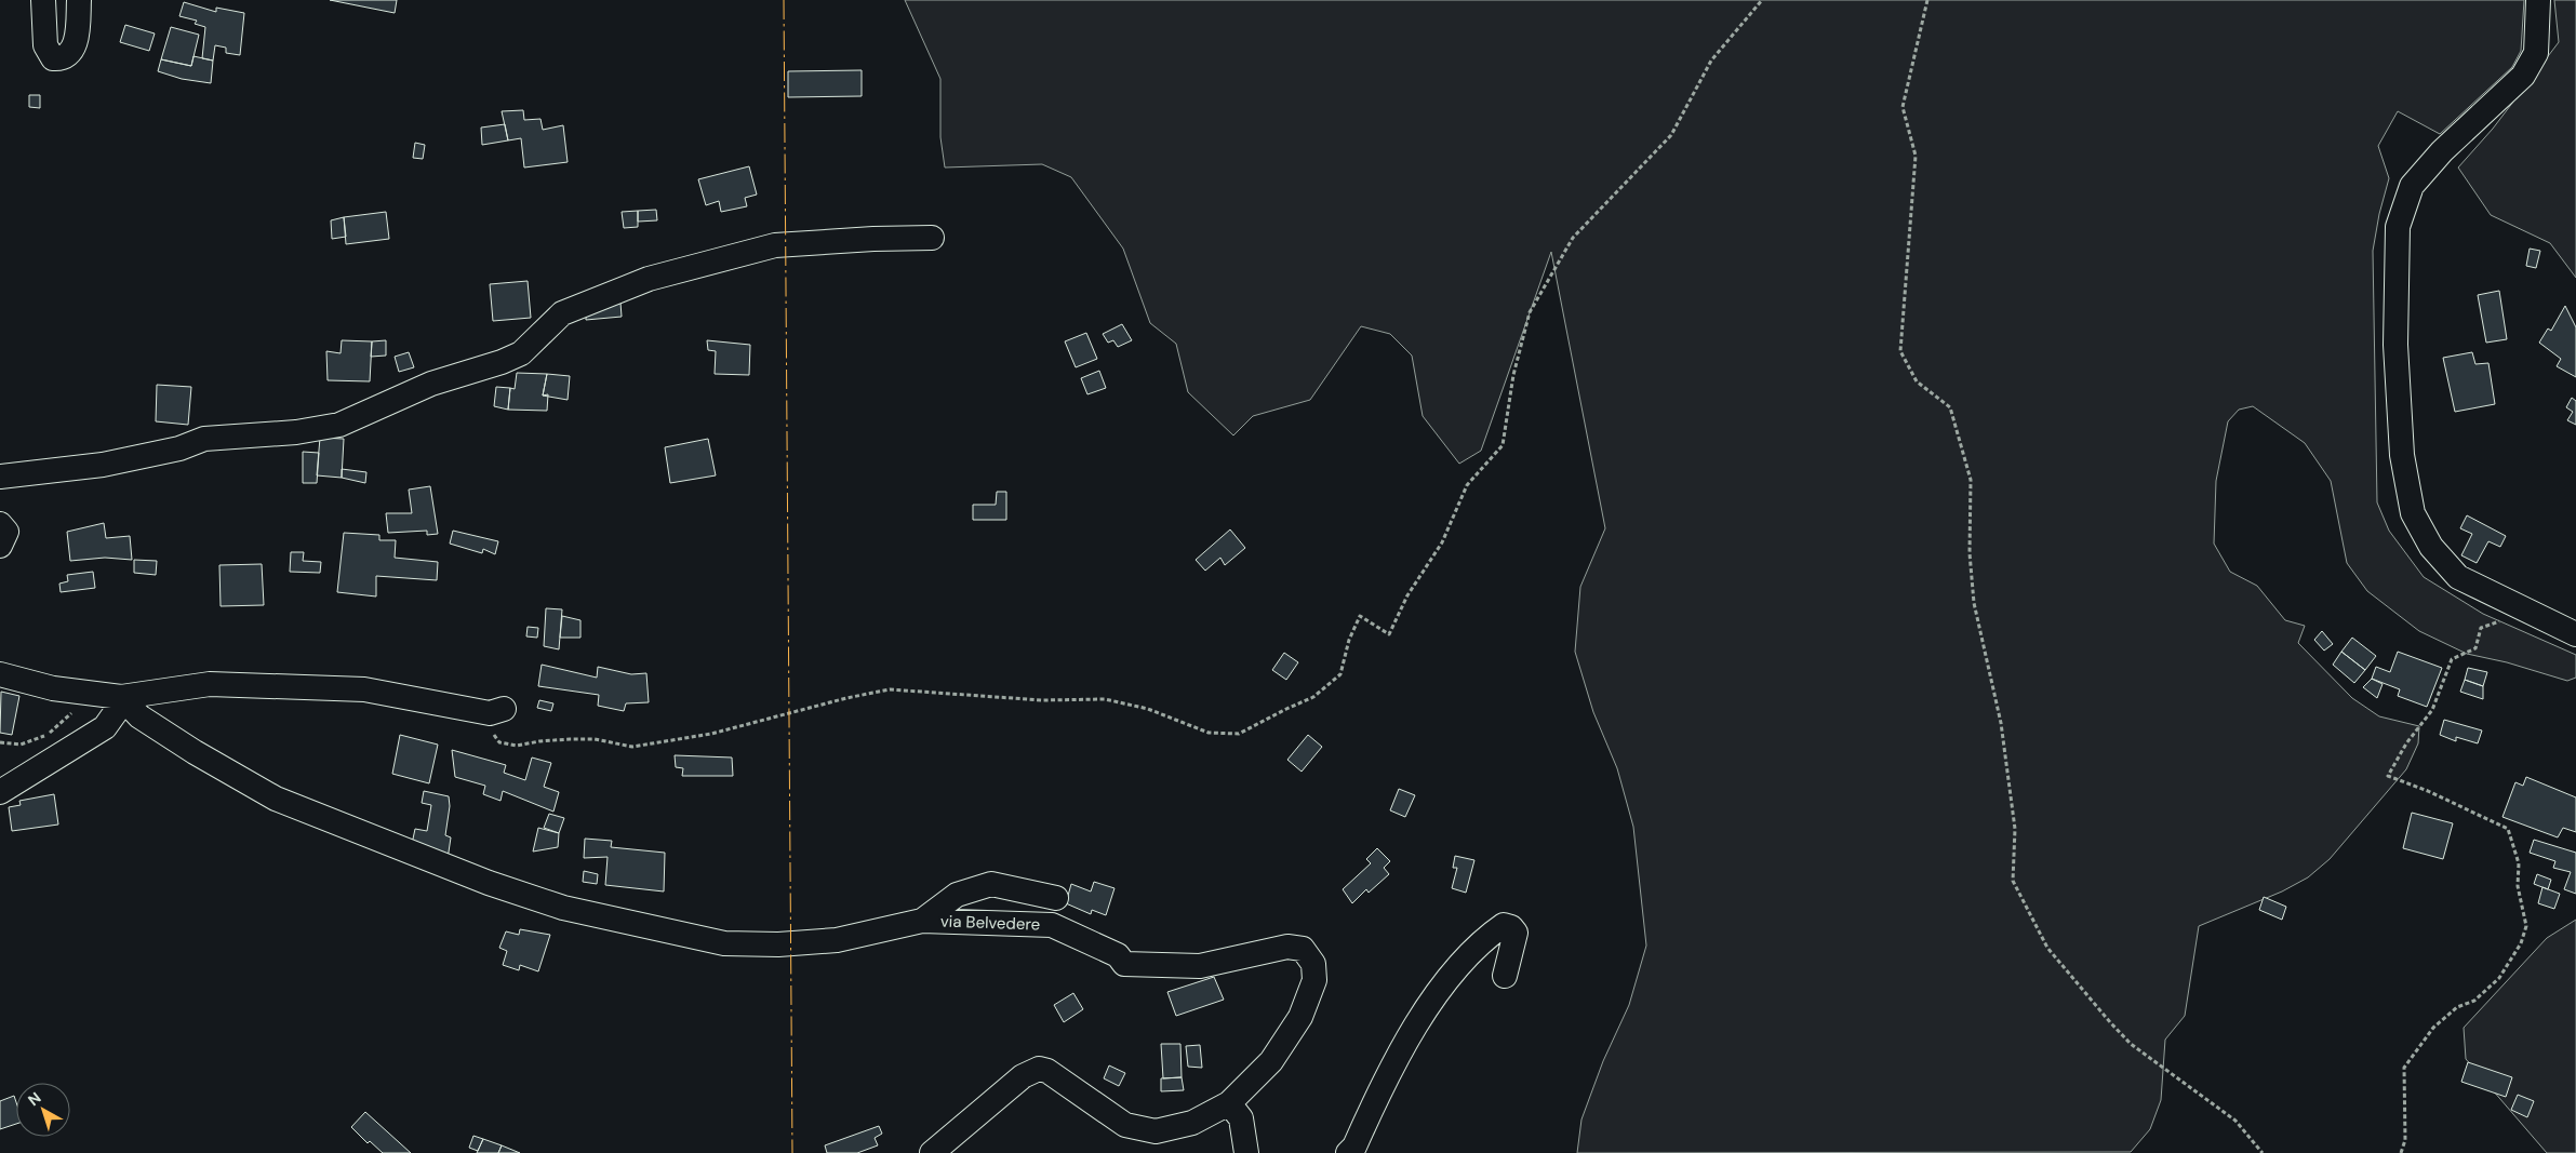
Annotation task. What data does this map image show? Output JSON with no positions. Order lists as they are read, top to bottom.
{
  "streets": {
    "street": ["via Belvedere"]
  },
  "north": "top left"
}
